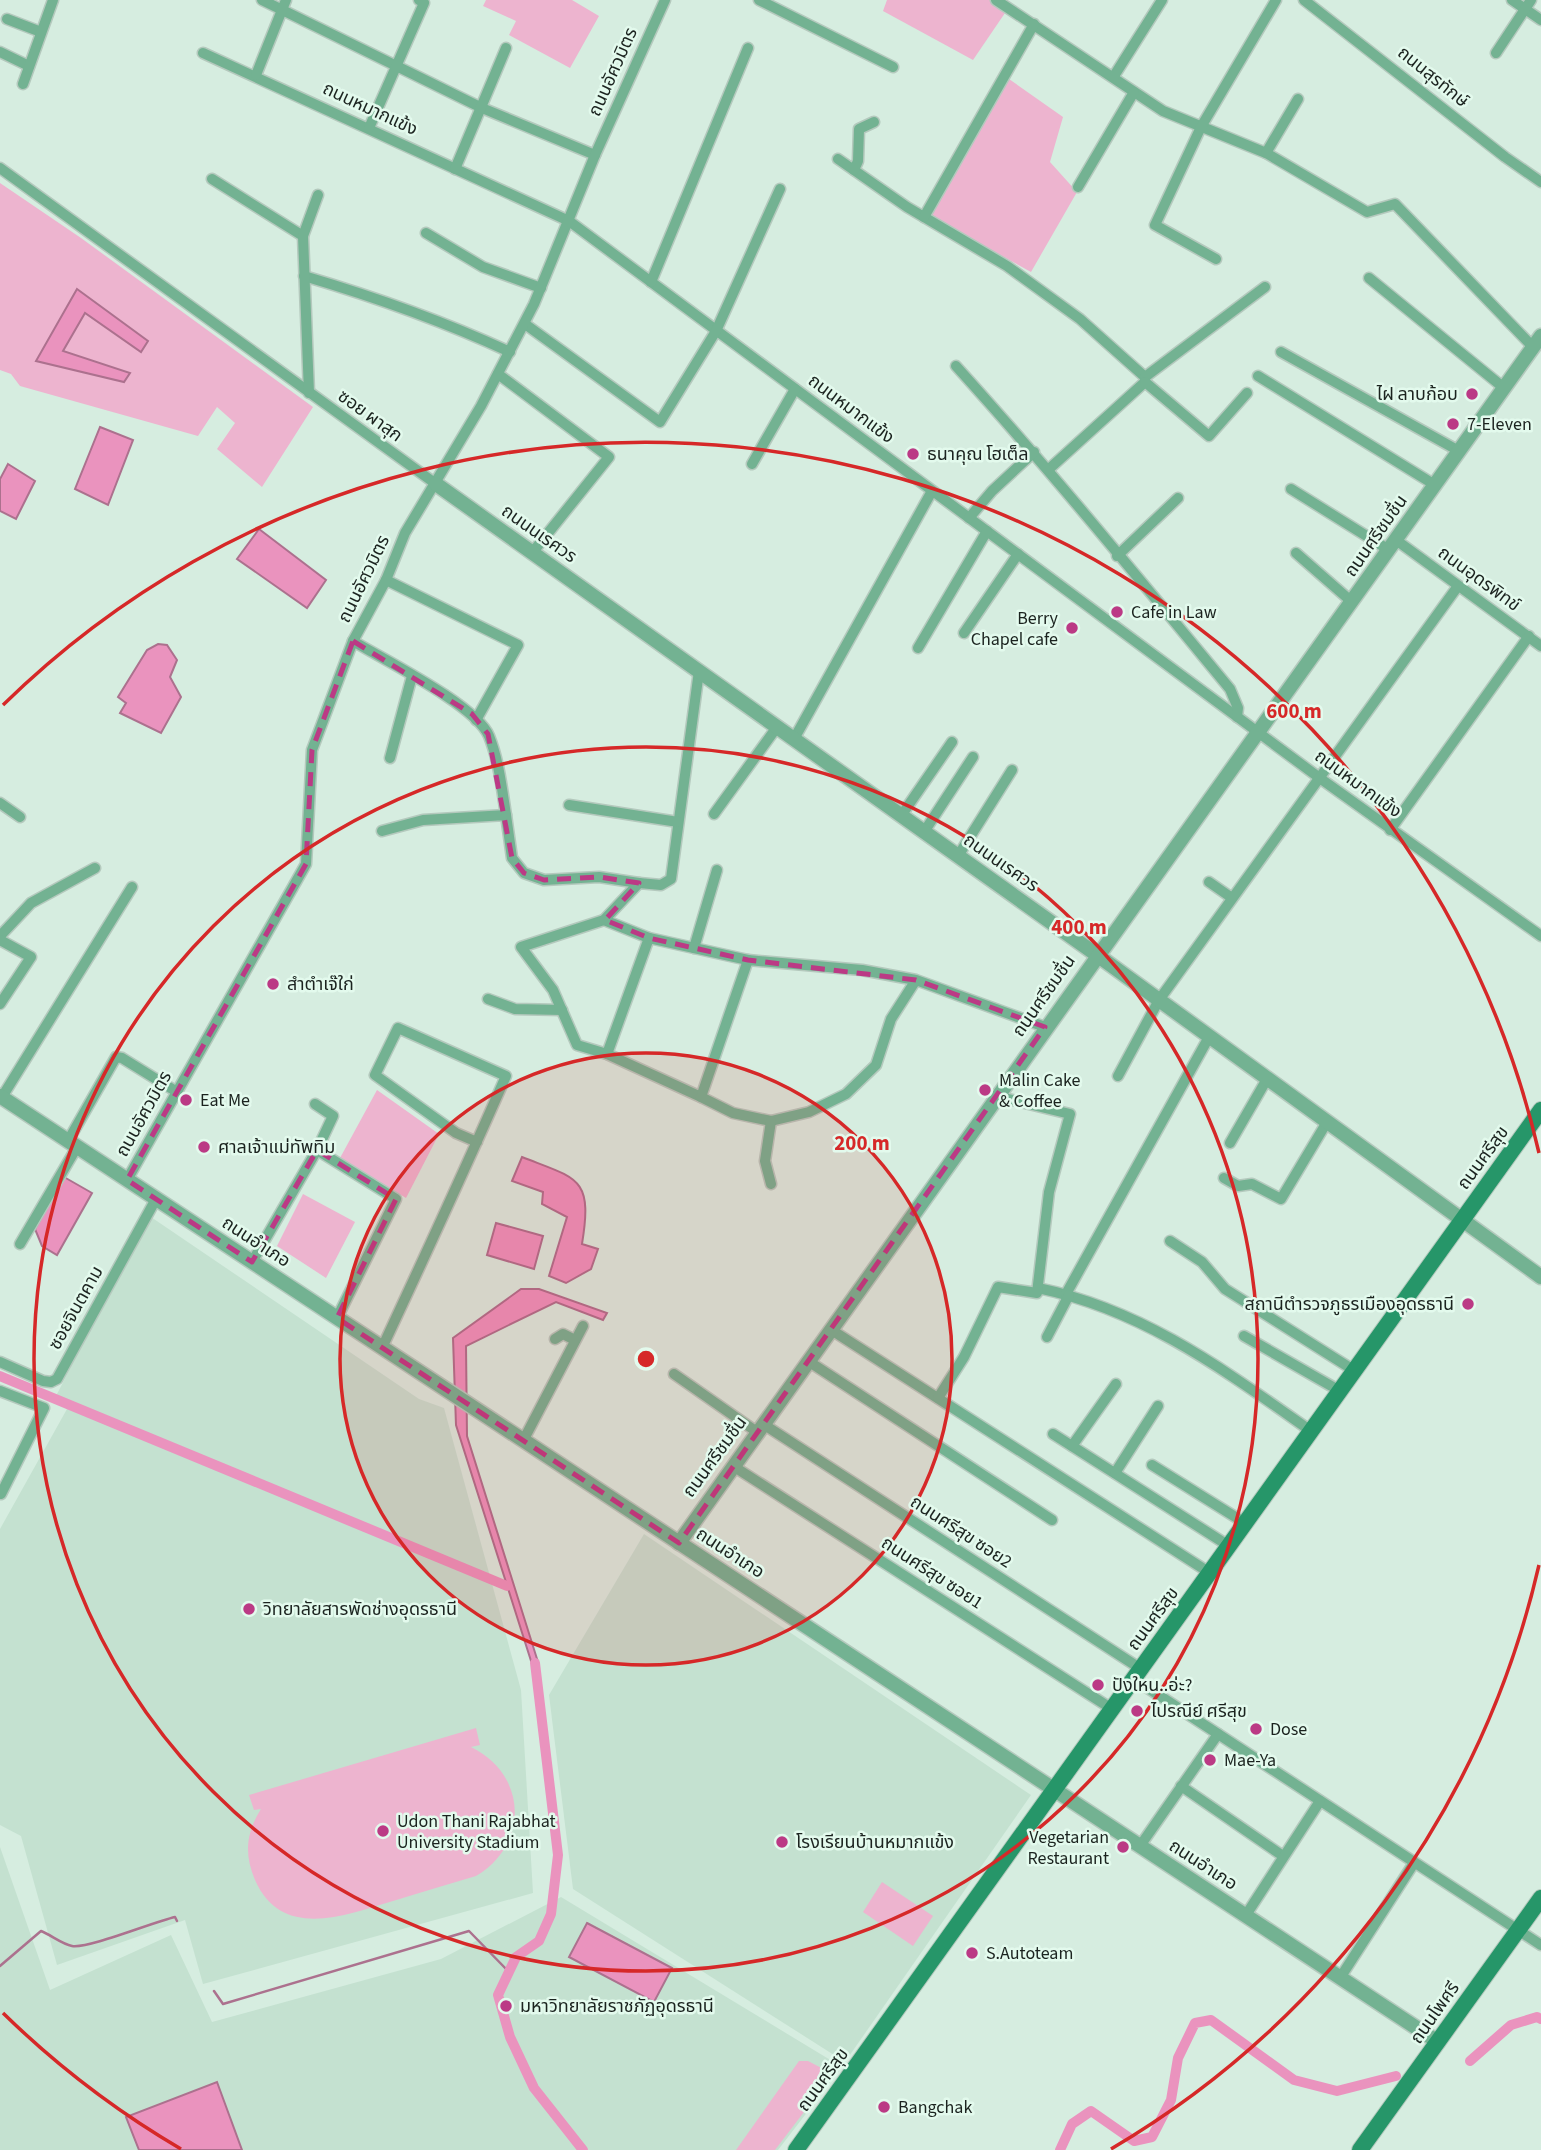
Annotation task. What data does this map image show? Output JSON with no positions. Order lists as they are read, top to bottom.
{
  "streets": {
    "main road": ["ถนนศรีสุข", "ถนนโพศรี"],
    "street": [
      "ถนนอัศวมิตร",
      "ถนนสุรทักษ์",
      "ถนนหมากแข้ง",
      "ซอย ผาสุก",
      "ถนนนเรศวร",
      "ถนนศรีชมชื่น",
      "ถนนอุดรพิทข์",
      "ถนนอำเภอ",
      "ซอยจินตคาม",
      "ถนนศรีสุข ซอย2",
      "ถนนศรีสุข ซอย1"
    ]
  },
  "crossings": [
    ["ถนนอัศวมิตร", "ถนนหมากแข้ง"],
    ["ถนนอัศวมิตร", "ซอย ผาสุก"],
    ["ถนนอัศวมิตร", "ถนนนเรศวร"],
    ["ถนนอัศวมิตร", "ถนนอำเภอ"],
    ["ถนนหมากแข้ง", "ถนนศรีชมชื่น"],
    ["ซอย ผาสุก", "ถนนนเรศวร"],
    ["ถนนนเรศวร", "ถนนศรีชมชื่น"],
    ["ถนนนเรศวร", "ถนนศรีสุข"],
    ["ถนนศรีชมชื่น", "ถนนอุดรพิทข์"],
    ["ถนนศรีชมชื่น", "ถนนอำเภอ"],
    ["ถนนศรีชมชื่น", "ถนนศรีสุข ซอย2"],
    ["ถนนศรีชมชื่น", "ถนนศรีสุข ซอย1"],
    ["ถนนศรีสุข", "ถนนอำเภอ"],
    ["ถนนศรีสุข", "ถนนศรีสุข ซอย2"],
    ["ถนนศรีสุข", "ถนนศรีสุข ซอย1"],
    ["ถนนอำเภอ", "ซอยจินตคาม"],
    ["ถนนอำเภอ", "ถนนโพศรี"],
    ["ถนนศรีสุข ซอย2", "ถนนโพศรี"]
  ],
  "places": [
    "ไฝ ลาบก้อบ",
    "7-Eleven",
    "ธนาคุณ โฮเต็ล",
    "Cafe in Law",
    "Berry Chapel cafe",
    "สำตำเจ๊ใก่",
    "Malin Cake & Coffee",
    "Eat Me",
    "ศาลเจ้าแม่ทัพทิม",
    "สถานีตำรวจภูธรเมืองอุดรธานี",
    "วิทยาลัยสารพัดช่างอุดรธานี",
    "ปังใหน..อ่ะ?",
    "ไปรณีย์ ศรีสุข",
    "Dose",
    "Mae-Ya",
    "Udon Thani Rajabhat University Stadium",
    "โรงเรียนบ้านหมากแข้ง",
    "Vegetarian Restaurant",
    "S.Autoteam",
    "มหาวิทยาลัยราชภัฏอุดรธานี",
    "Bangchak"
  ],
  "rings": ["600 m", "400 m", "200 m"]
}
